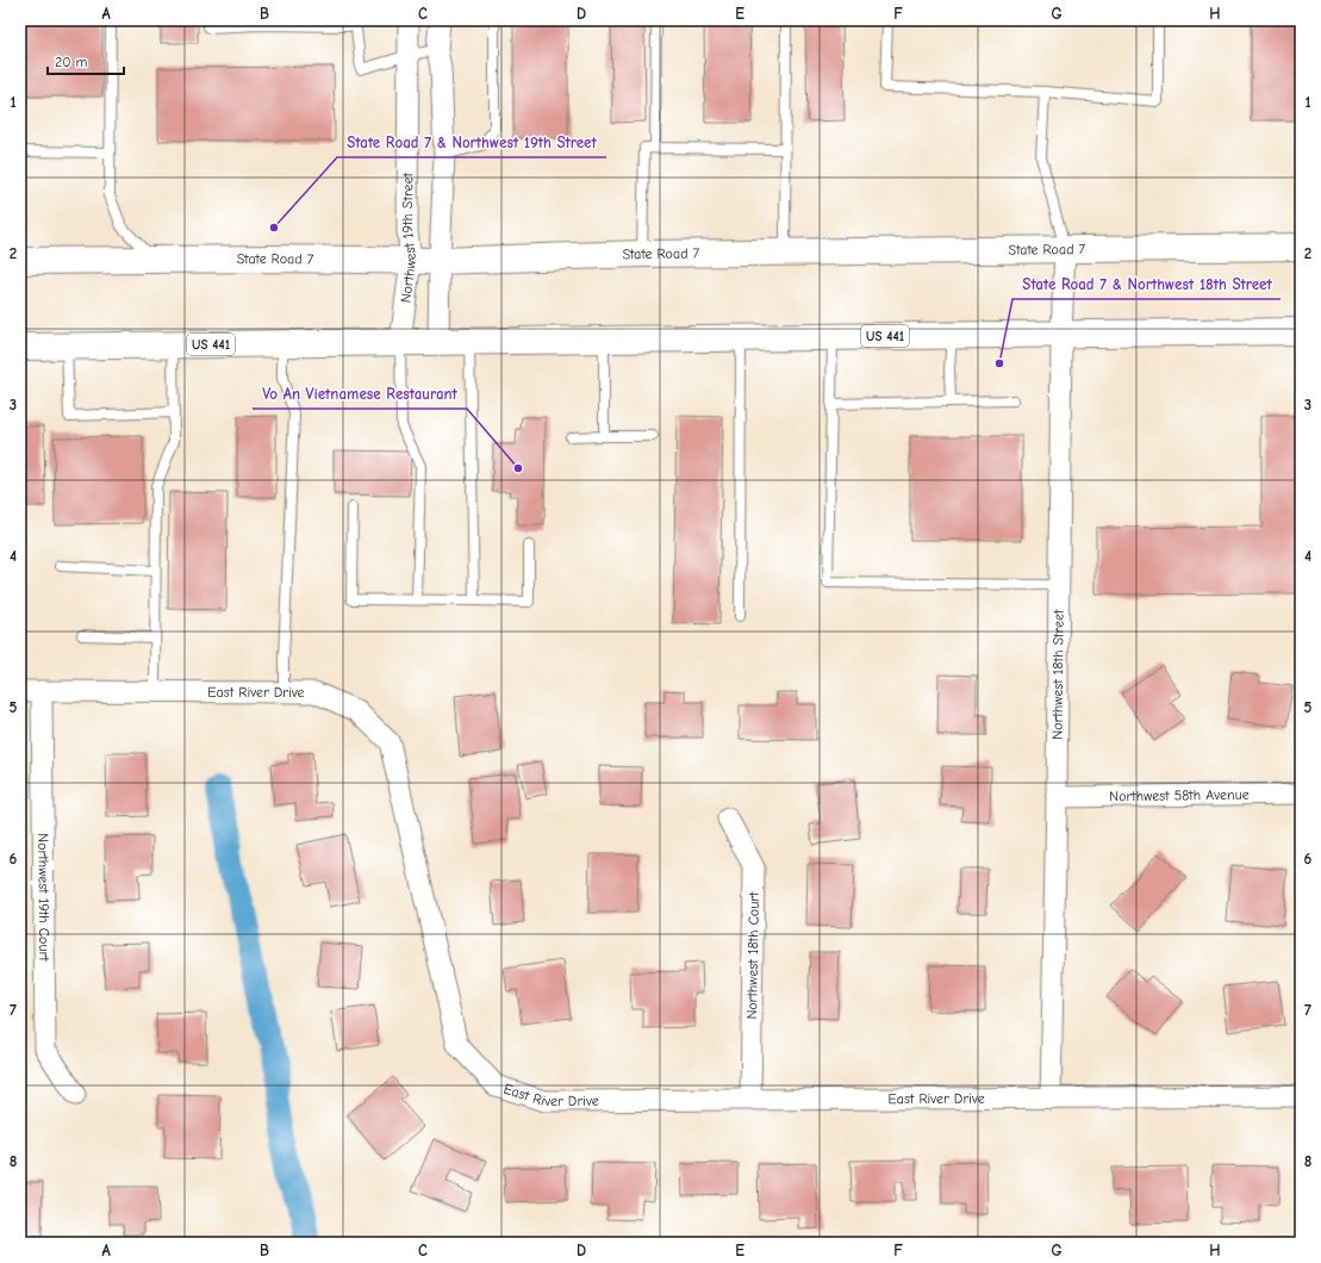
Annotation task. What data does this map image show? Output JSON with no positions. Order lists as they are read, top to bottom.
{
  "streets": {
    "main road": ["State Road 7", "US 441"],
    "street": [
      "Northwest 19th Street",
      "Northwest 18th Street",
      "East River Drive",
      "Northwest 58th Avenue",
      "Northwest 19th Court",
      "Northwest 18th Court"
    ]
  },
  "crossings": [
    ["Northwest 19th Street", "State Road 7"],
    ["Northwest 19th Street", "US 441"],
    ["State Road 7", "Northwest 18th Street"],
    ["US 441", "Northwest 18th Street"],
    ["Northwest 18th Street", "East River Drive"],
    ["Northwest 18th Street", "Northwest 58th Avenue"],
    ["East River Drive", "Northwest 19th Court"],
    ["East River Drive", "Northwest 18th Court"]
  ],
  "places": ["State Road 7 & Northwest 19th Street", "State Road 7 & Northwest 18th Street", "Vo An Vietnamese Restaurant"],
  "scale_bar": "20 m",
  "grid": {
    "columns": [
      "A",
      "B",
      "C",
      "D",
      "E",
      "F",
      "G",
      "H"
    ],
    "rows": [
      "1",
      "2",
      "3",
      "4",
      "5",
      "6",
      "7",
      "8"
    ]
  }
}
